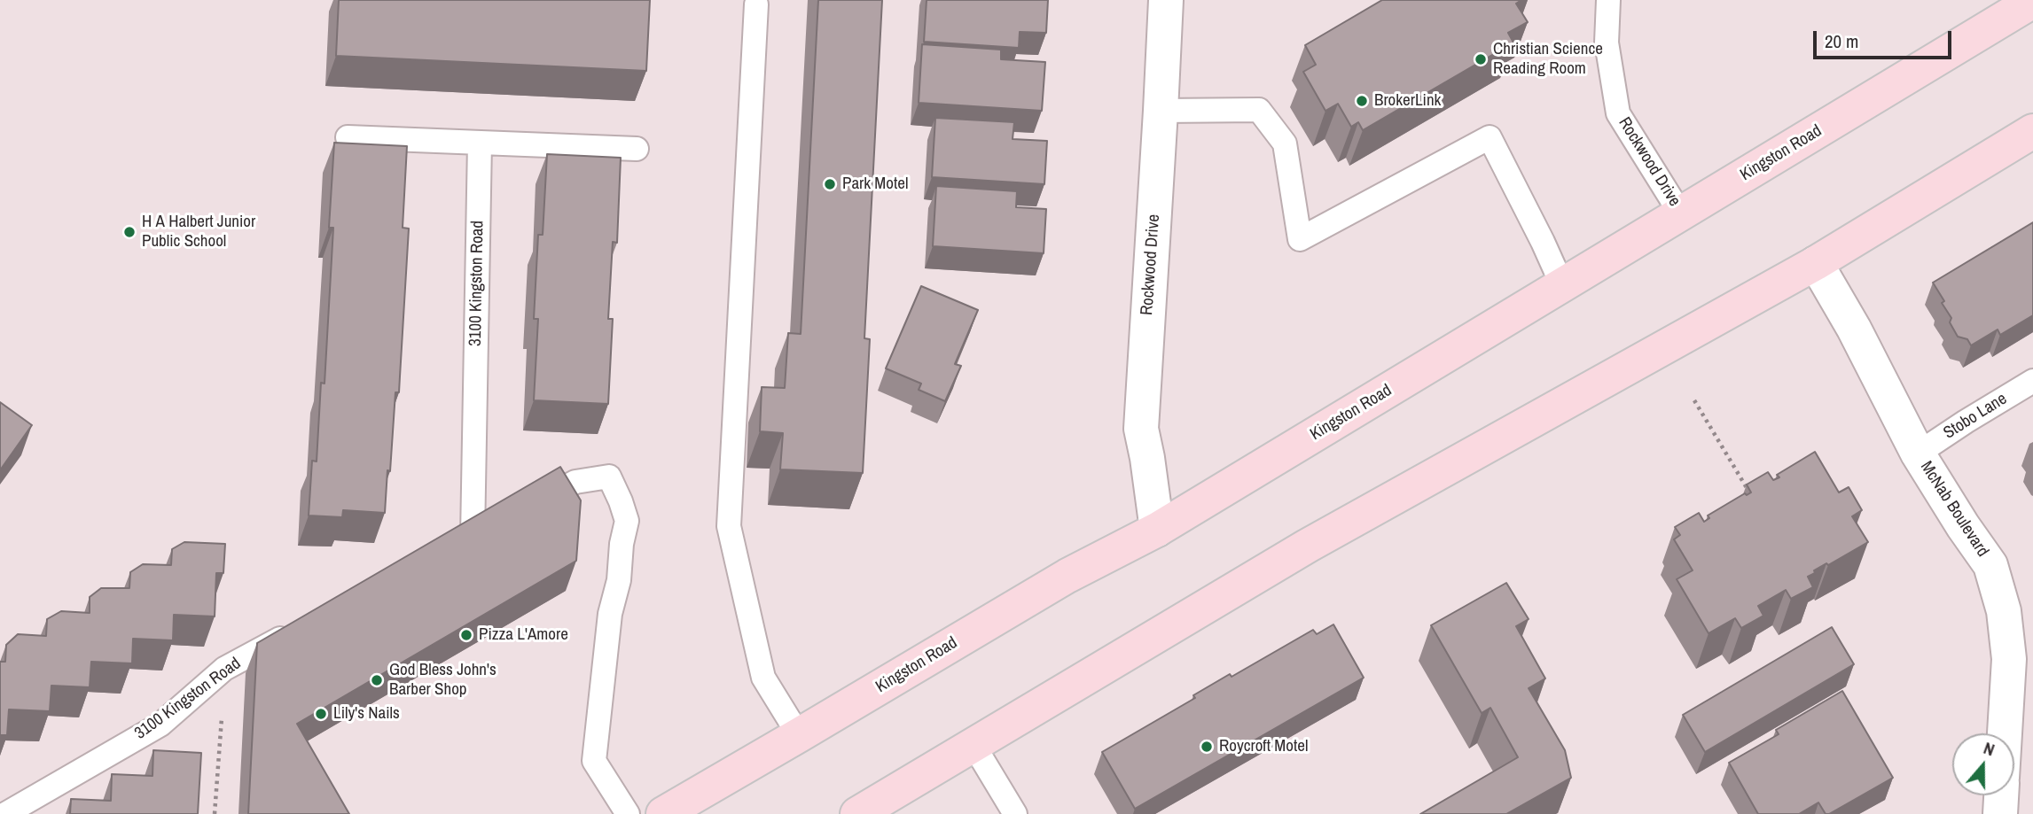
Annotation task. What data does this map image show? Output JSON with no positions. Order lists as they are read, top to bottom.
{
  "streets": {
    "main road": ["Kingston Road"],
    "street": ["Rockwood Drive", "McNab Boulevard"],
    "lane": ["3100 Kingston Road", "Stobo Lane"]
  },
  "crossings": [
    ["Kingston Road", "Rockwood Drive"],
    ["Stobo Lane", "McNab Boulevard"]
  ],
  "places": [
    "Christian Science Reading Room",
    "BrokerLink",
    "Park Motel",
    "H A Halbert Junior Public School",
    "Pizza L'Amore",
    "God Bless John's Barber Shop",
    "Lily's Nails",
    "Roycroft Motel"
  ],
  "scale_bar": "20 m",
  "north": "top"
}
